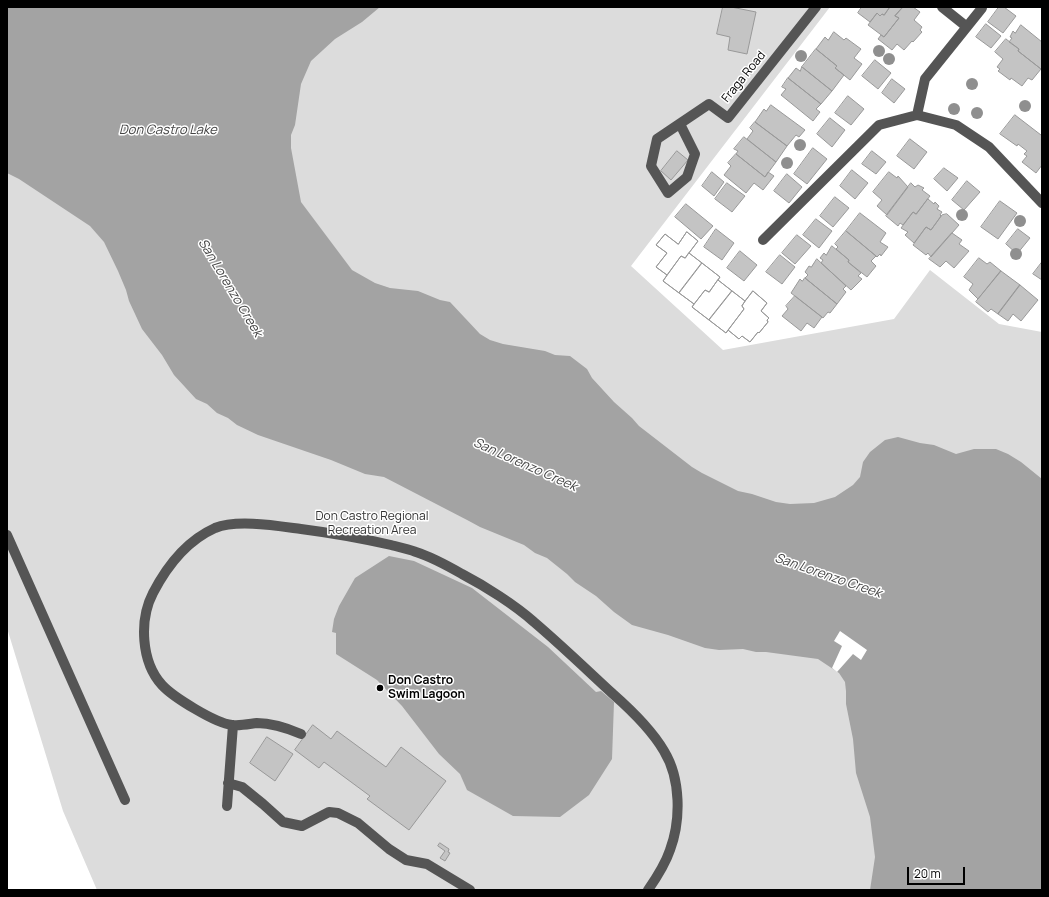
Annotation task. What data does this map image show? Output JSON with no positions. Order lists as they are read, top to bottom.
{
  "streets": {
    "street": ["Fraga Road"]
  },
  "water": ["Don Castro Lake", "San Lorenzo Creek"],
  "parks": ["Don Castro Regional Recreation Area"],
  "places": ["Don Castro Swim Lagoon"],
  "scale_bar": "20 m"
}
